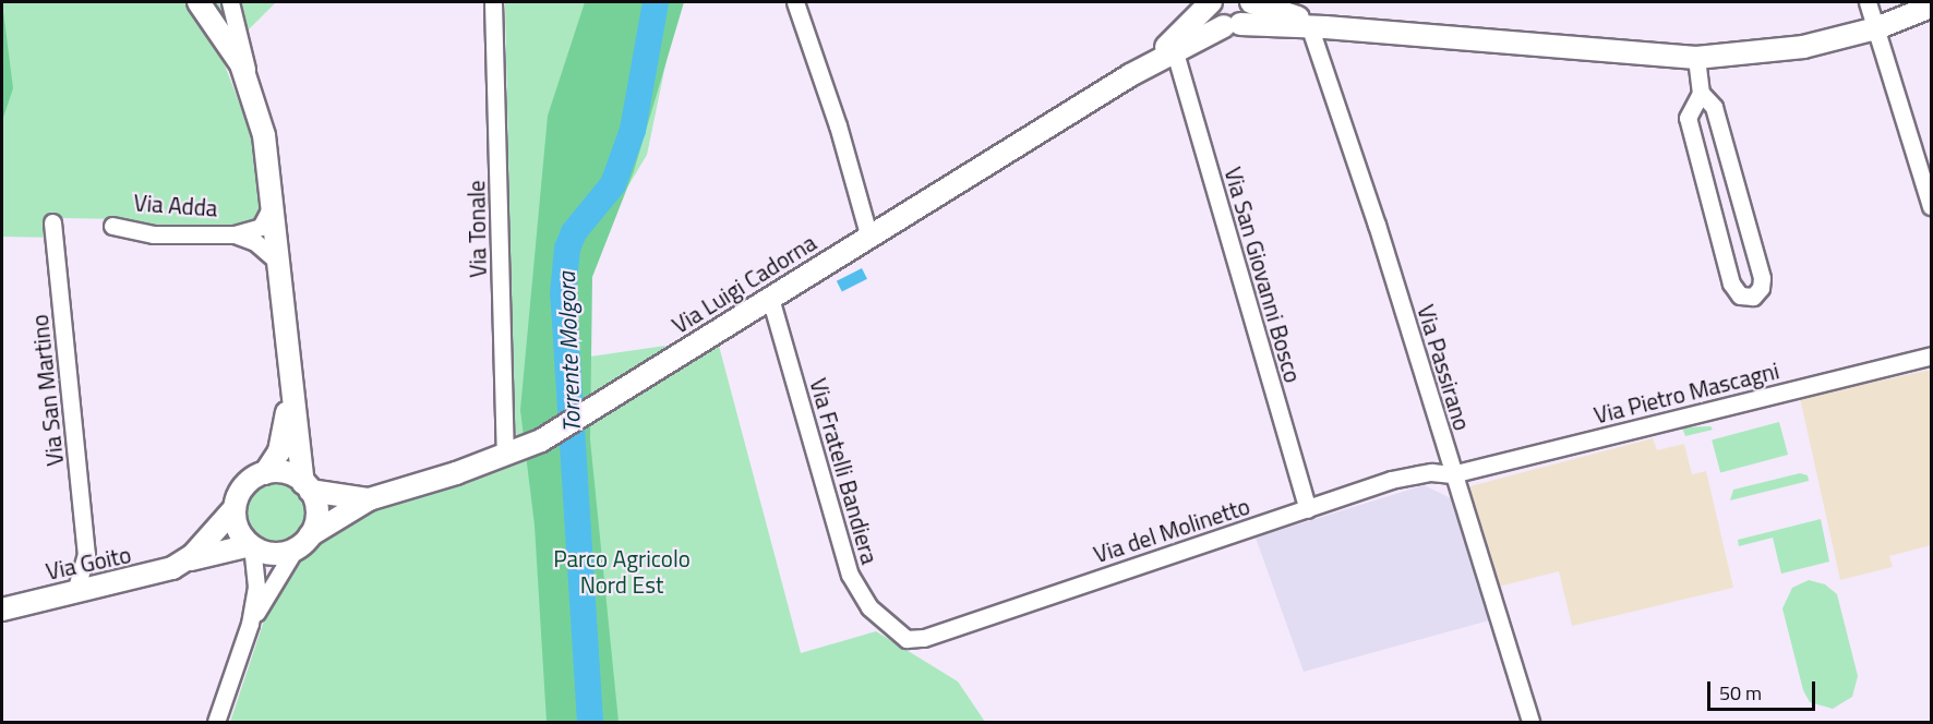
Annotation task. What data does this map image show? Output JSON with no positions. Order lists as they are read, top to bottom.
{
  "streets": {
    "street": [
      "Via Adda",
      "Via Tonale",
      "Via San Giovanni Bosco",
      "Via Luigi Cadorna",
      "Via Passirano",
      "Via San Martino",
      "Via Pietro Mascagni",
      "Via Fratelli Bandiera",
      "Via del Molinetto",
      "Via Goito"
    ]
  },
  "crossings": [
    ["Via Tonale", "Via Luigi Cadorna"],
    ["Via San Giovanni Bosco", "Via Luigi Cadorna"],
    ["Via San Giovanni Bosco", "Via del Molinetto"],
    ["Via Luigi Cadorna", "Via Fratelli Bandiera"],
    ["Via Luigi Cadorna", "Via Goito"],
    ["Via Passirano", "Via Pietro Mascagni"],
    ["Via Passirano", "Via del Molinetto"],
    ["Via San Martino", "Via Goito"],
    ["Via Pietro Mascagni", "Via del Molinetto"],
    ["Via Fratelli Bandiera", "Via del Molinetto"]
  ],
  "water": ["Torrente Molgora"],
  "parks": ["Parco Agricolo Nord Est"],
  "scale_bar": "50 m"
}
